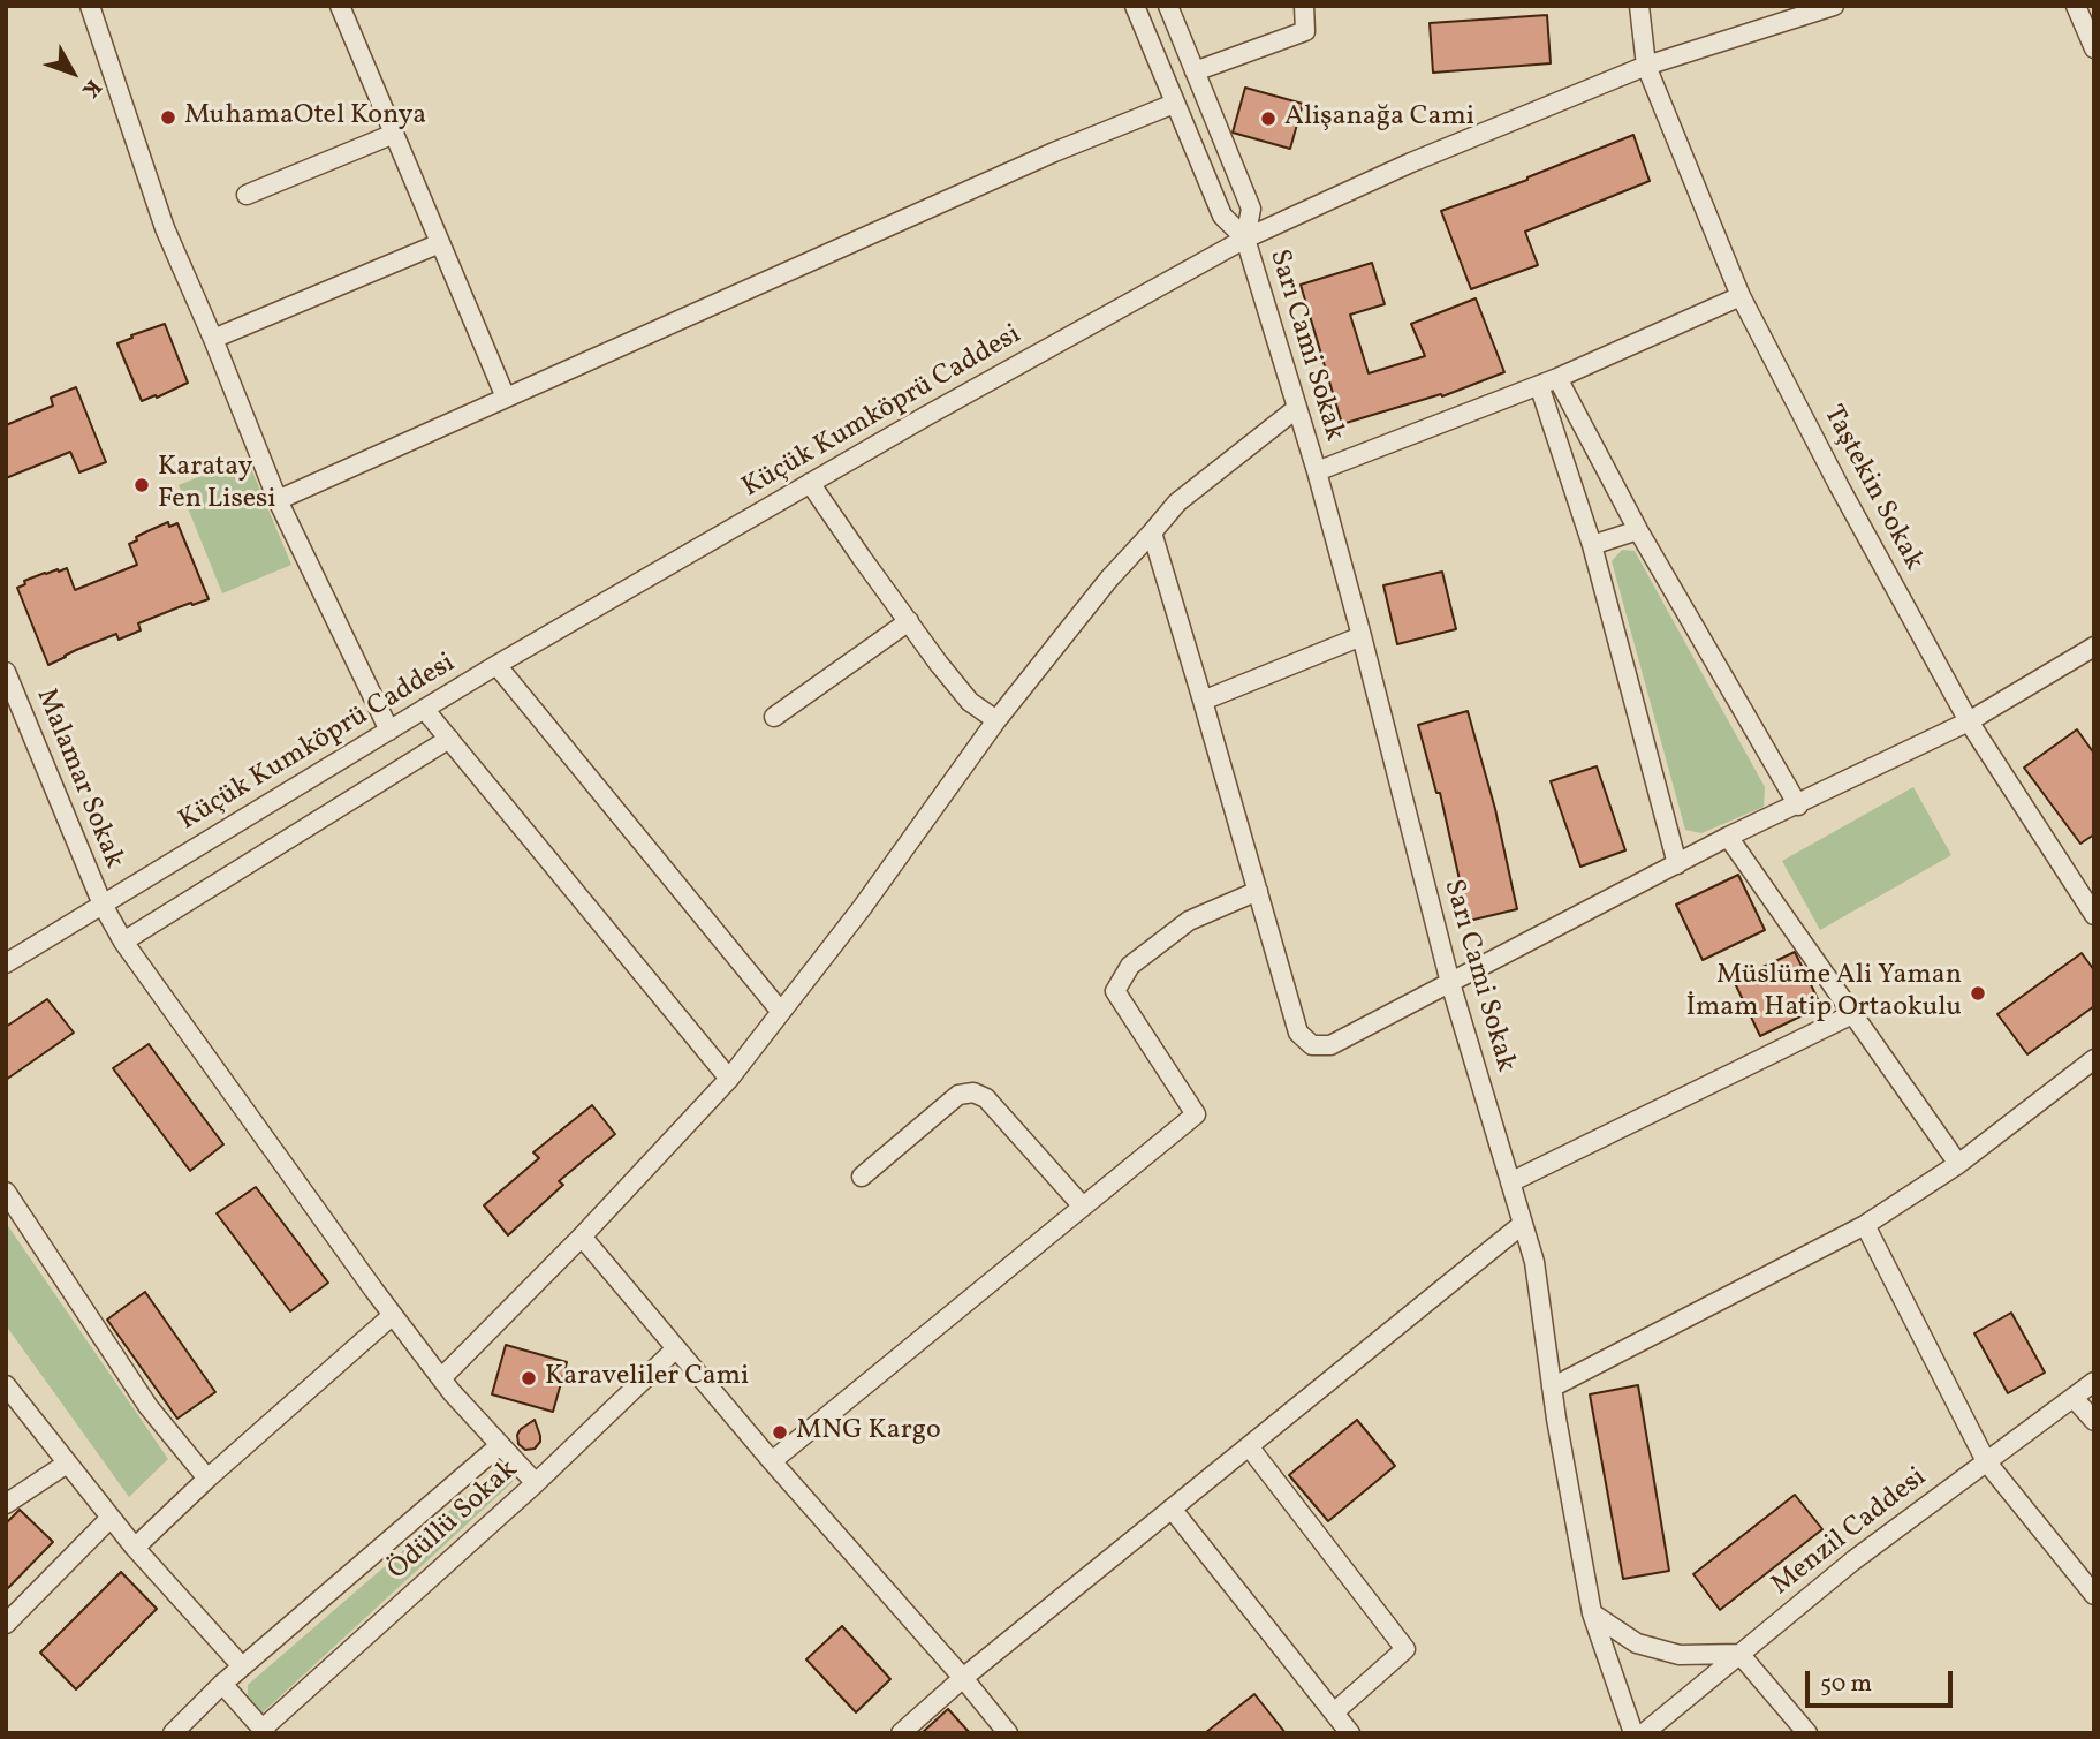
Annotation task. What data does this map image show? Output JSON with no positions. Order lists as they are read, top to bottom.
{
  "streets": {
    "street": [
      "Sarı Cami Sokak",
      "Küçük Kumköprü Caddesi",
      "Taştekin Sokak",
      "Malamar Sokak",
      "Ödüllü Sokak",
      "Menzil Caddesi"
    ]
  },
  "crossings": [
    ["Sarı Cami Sokak", "Küçük Kumköprü Caddesi"],
    ["Küçük Kumköprü Caddesi", "Taştekin Sokak"],
    ["Küçük Kumköprü Caddesi", "Malamar Sokak"],
    ["Malamar Sokak", "Ödüllü Sokak"]
  ],
  "places": [
    "MuhamaOtel Konya",
    "Alişanağa Cami",
    "Karatay Fen Lisesi",
    "Müslüme Ali Yaman İmam Hatip Ortaokulu",
    "Karaveliler Cami",
    "MNG Kargo"
  ],
  "scale_bar": "50 m",
  "north": "bottom right"
}
